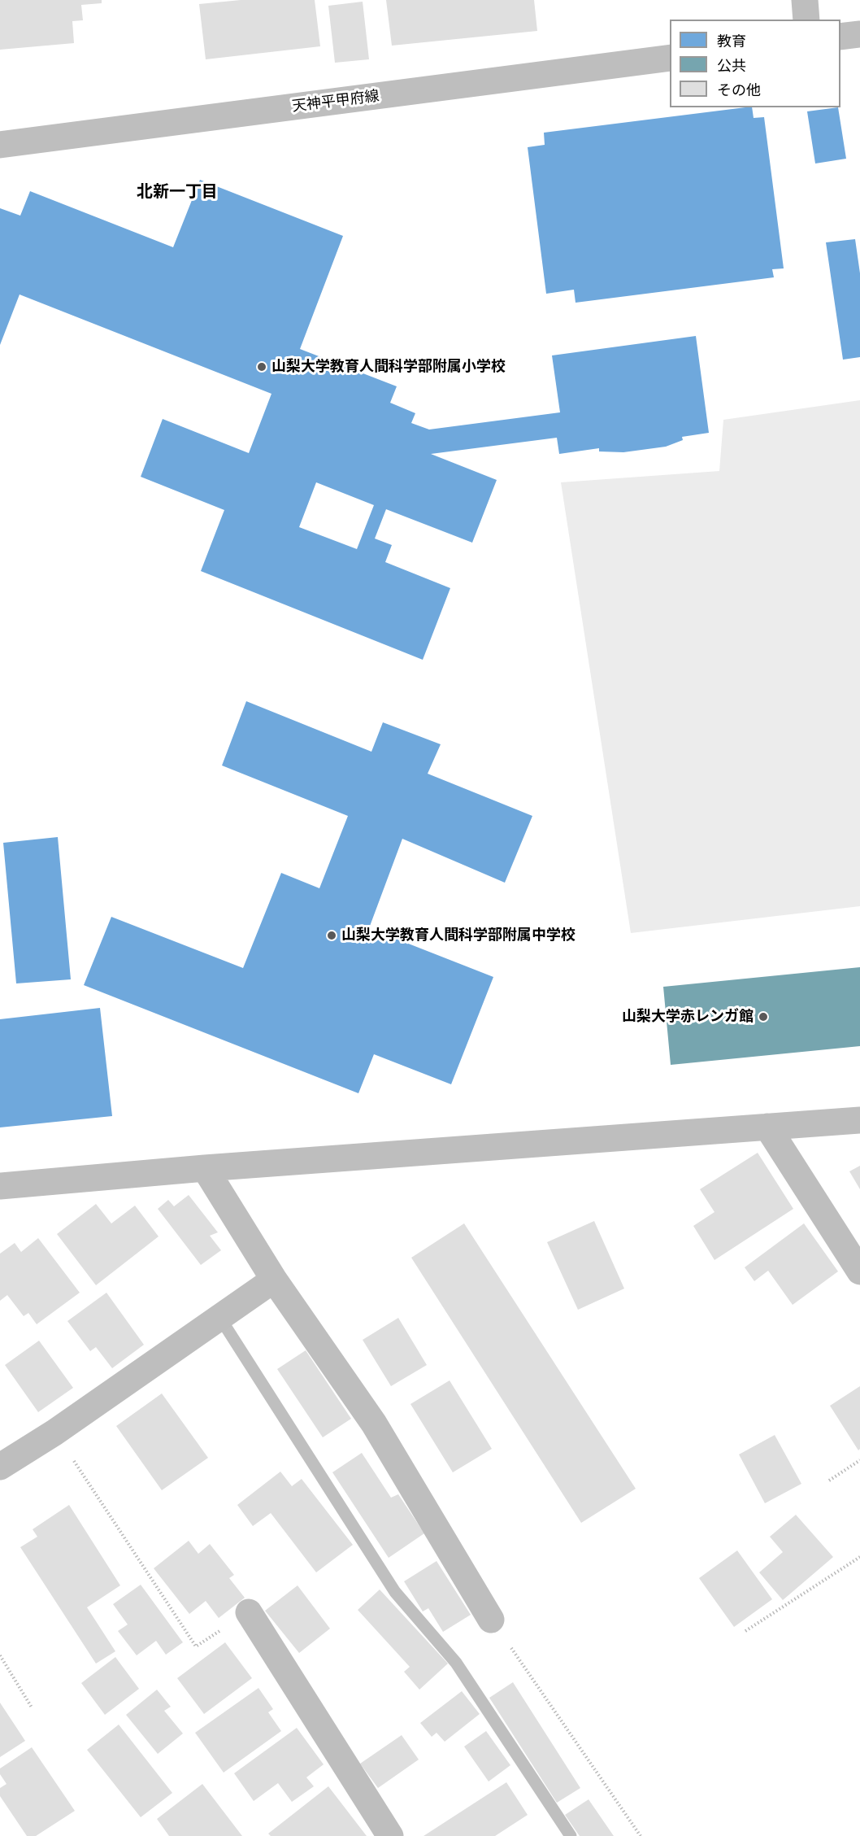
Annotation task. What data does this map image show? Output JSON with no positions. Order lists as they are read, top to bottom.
{
  "streets": {
    "street": ["天神平甲府線"]
  },
  "districts": ["北新一丁目"],
  "places": ["山梨大学教育人間科学部附属小学校", "山梨大学教育人間科学部附属中学校", "山梨大学赤レンガ館"],
  "legend": ["教育", "公共", "その他"]
}
